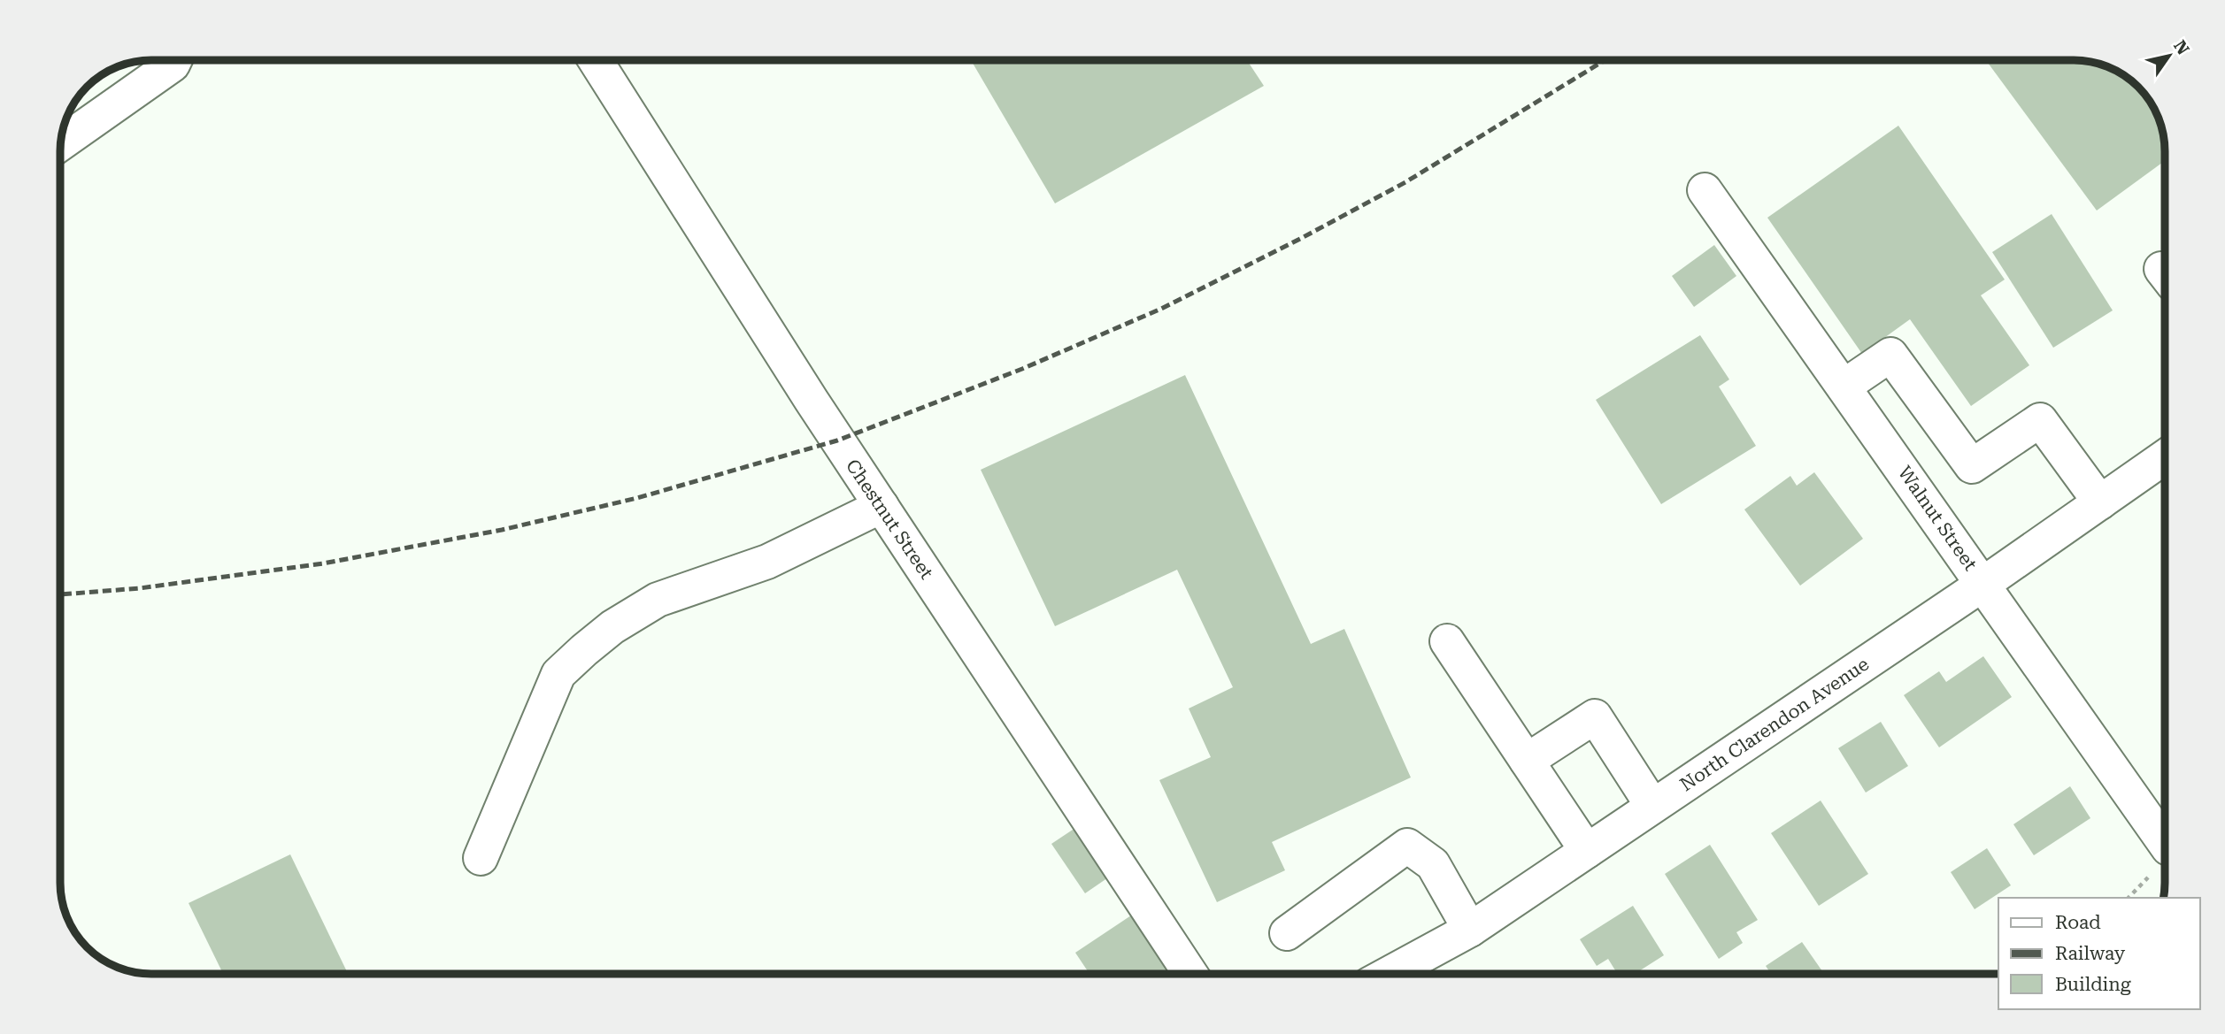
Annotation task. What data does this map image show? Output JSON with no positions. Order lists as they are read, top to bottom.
{
  "streets": {
    "street": ["Walnut Street", "Chestnut Street", "North Clarendon Avenue"]
  },
  "crossings": [
    ["Walnut Street", "North Clarendon Avenue"]
  ],
  "legend": ["Road", "Railway", "Building"],
  "north": "top right"
}
